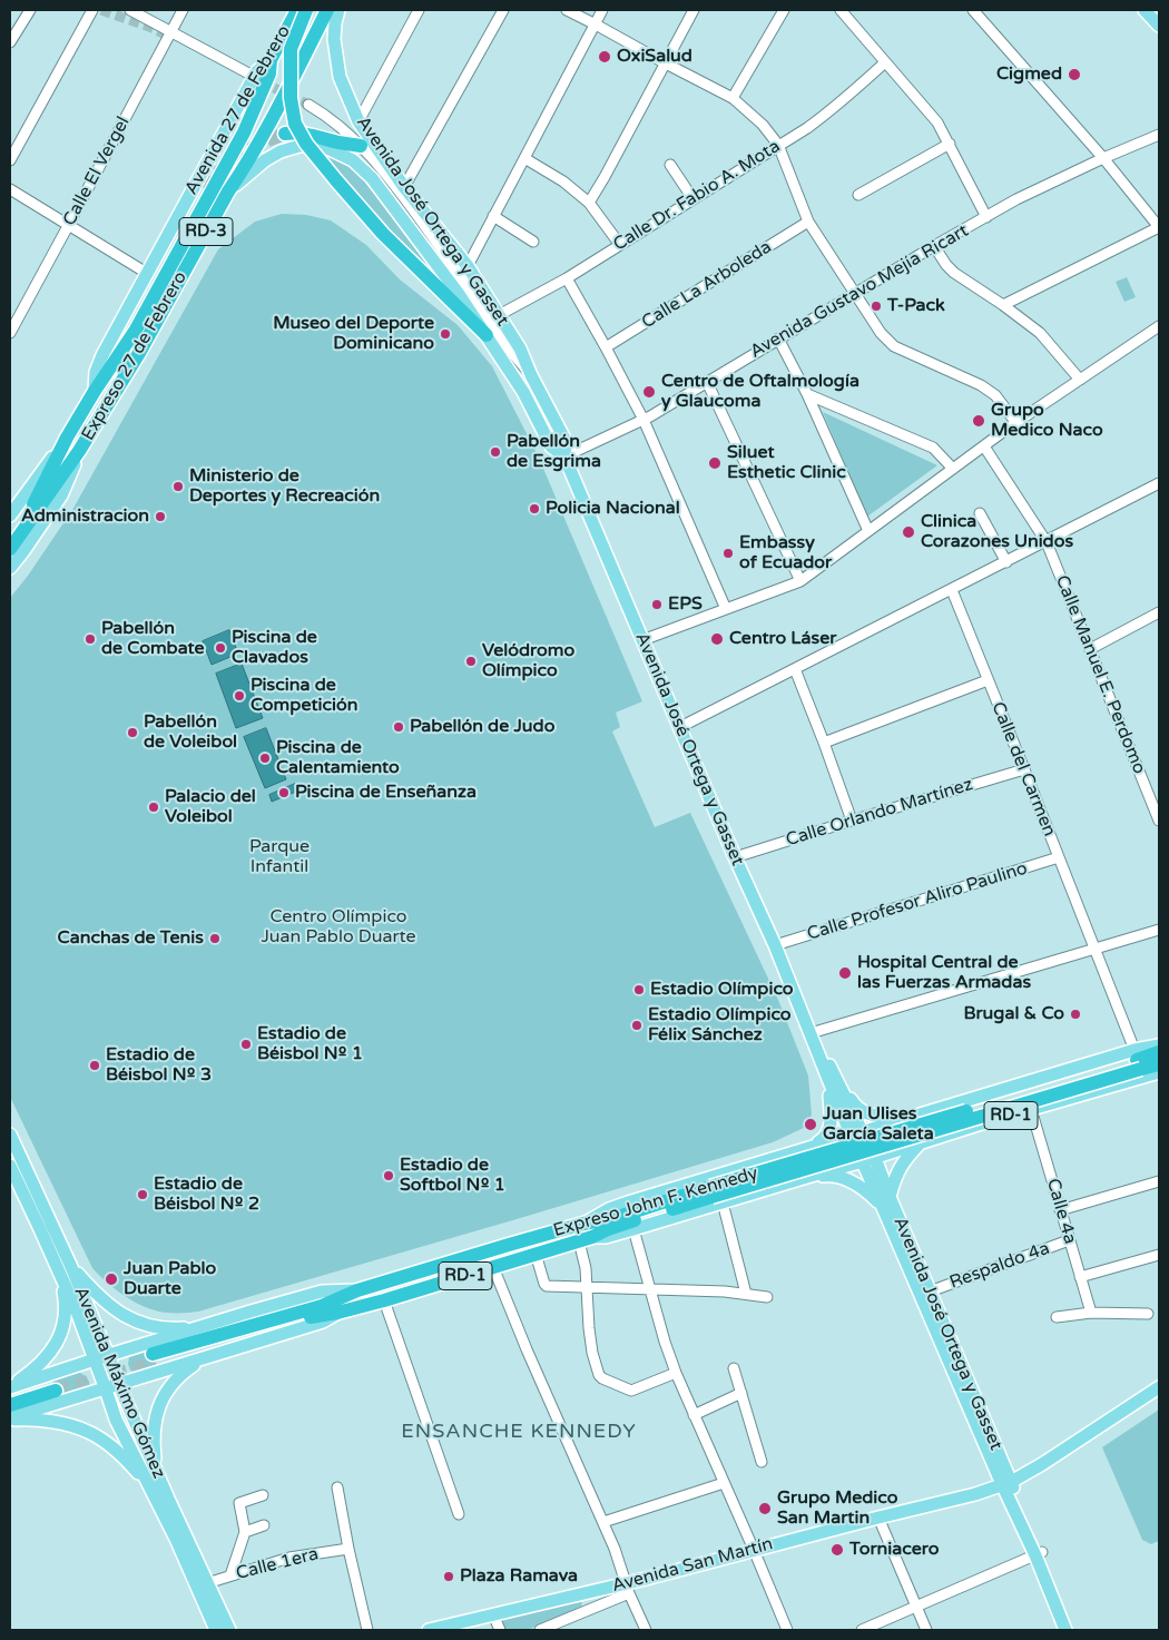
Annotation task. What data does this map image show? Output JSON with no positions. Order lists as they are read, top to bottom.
{
  "streets": {
    "highway": [
      "Avenida 27 de Febrero",
      "RD-3",
      "Expreso 27 de Febrero",
      "RD-1",
      "Expreso John F. Kennedy"
    ],
    "main road": ["Avenida José Ortega y Gasset", "Avenida Máximo Gómez", "Avenida San Martín"],
    "street": [
      "Calle El Vergel",
      "Calle Dr. Fabio A. Mota",
      "Calle La Arboleda",
      "Avenida Gustavo Mejía Ricart",
      "Calle Manuel E. Perdomo",
      "Calle del Carmen",
      "Calle Orlando Martínez",
      "Calle Profesor Aliro Paulino",
      "Calle 4a",
      "Respaldo 4a",
      "Calle 1era"
    ]
  },
  "crossings": [
    ["Avenida 27 de Febrero", "Expreso 27 de Febrero"],
    ["Calle Dr. Fabio A. Mota", "Avenida José Ortega y Gasset"],
    ["Avenida José Ortega y Gasset", "Avenida Gustavo Mejía Ricart"],
    ["Avenida José Ortega y Gasset", "Expreso 27 de Febrero"],
    ["Avenida José Ortega y Gasset", "Calle Orlando Martínez"],
    ["Avenida José Ortega y Gasset", "Calle Profesor Aliro Paulino"],
    ["Avenida José Ortega y Gasset", "RD-1"],
    ["Avenida José Ortega y Gasset", "Expreso John F. Kennedy"],
    ["Avenida José Ortega y Gasset", "Respaldo 4a"],
    ["Avenida José Ortega y Gasset", "Avenida San Martín"],
    ["RD-3", "Expreso 27 de Febrero"],
    ["Calle del Carmen", "Calle Orlando Martínez"],
    ["Calle del Carmen", "Calle Profesor Aliro Paulino"],
    ["RD-1", "Expreso John F. Kennedy"],
    ["RD-1", "Calle 4a"],
    ["RD-1", "Avenida Máximo Gómez"],
    ["Calle 4a", "Respaldo 4a"],
    ["Avenida Máximo Gómez", "Calle 1era"]
  ],
  "districts": ["ENSANCHE KENNEDY"],
  "parks": ["Parque Infantil", "Centro Olímpico Juan Pablo Duarte"],
  "places": [
    "OxiSalud",
    "Cigmed",
    "T-Pack",
    "Museo del Deporte Dominicano",
    "Centro de Oftalmología y Glaucoma",
    "Grupo Medico Naco",
    "Pabellón de Esgrima",
    "Siluet Esthetic Clinic",
    "Ministerio de Deportes y Recreación",
    "Policia Nacional",
    "Administracion",
    "Clinica Corazones Unidos",
    "Embassy of Ecuador",
    "EPS",
    "Pabellón de Combate",
    "Centro Láser",
    "Piscina de Clavados",
    "Velódromo Olímpico",
    "Piscina de Competición",
    "Pabellón de Judo",
    "Pabellón de Voleibol",
    "Piscina de Calentamiento",
    "Piscina de Enseñanza",
    "Palacio del Voleibol",
    "Canchas de Tenis",
    "Hospital Central de las Fuerzas Armadas",
    "Estadio Olímpico",
    "Brugal & Co",
    "Estadio Olímpico Félix Sánchez",
    "Estadio de Béisbol Nº 1",
    "Estadio de Béisbol Nº 3",
    "Juan Ulises García Saleta",
    "Estadio de Softbol Nº 1",
    "Estadio de Béisbol Nº 2",
    "Juan Pablo Duarte",
    "Grupo Medico San Martin",
    "Torniacero",
    "Plaza Ramava"
  ]
}
